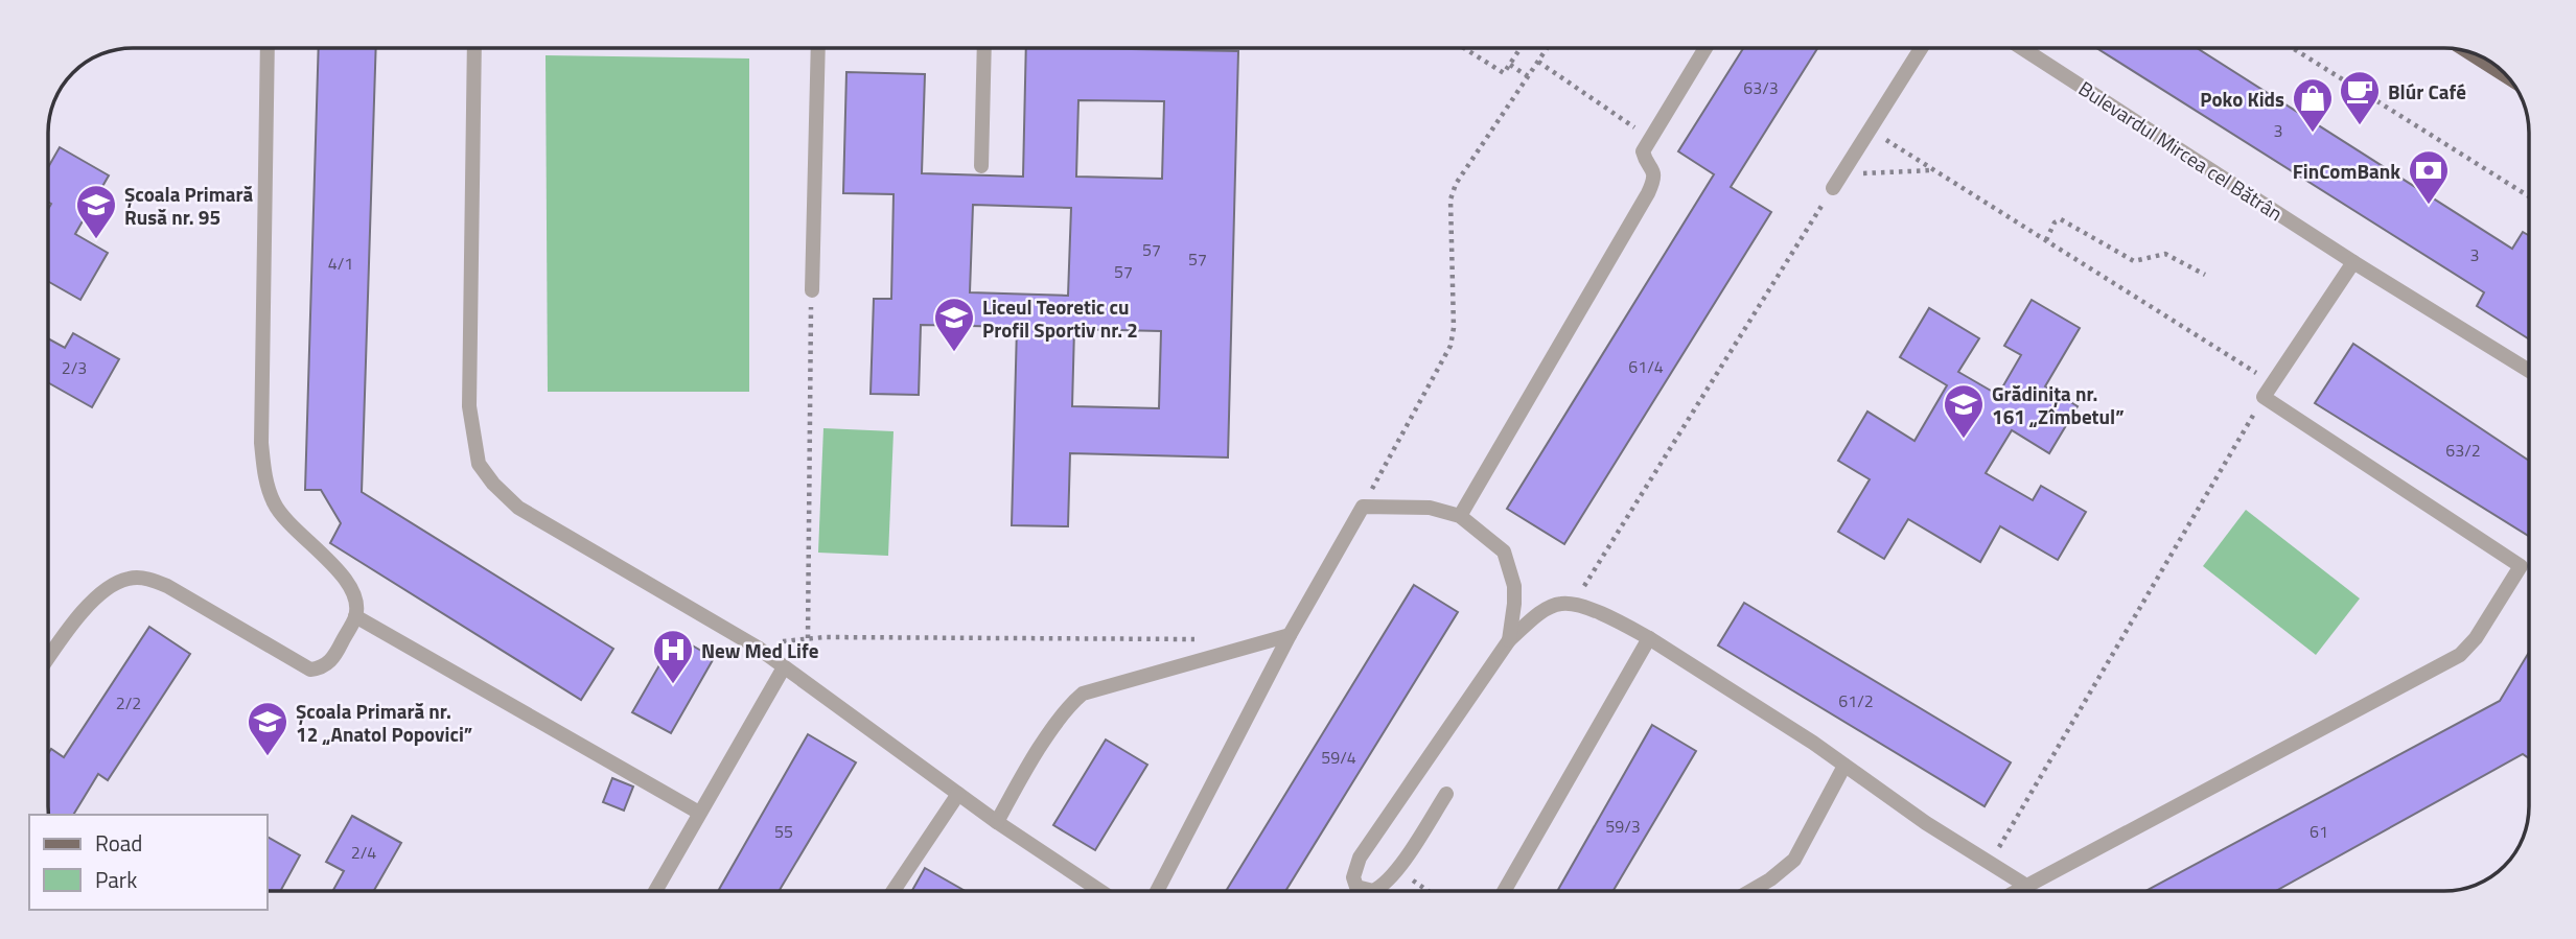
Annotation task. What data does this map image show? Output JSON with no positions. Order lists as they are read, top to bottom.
{
  "streets": {
    "lane": ["Bulevardul Mircea cel Bătrân"]
  },
  "places": {
    "cafe": ["Blúr Café"],
    "shop": ["Poko Kids"],
    "bank": ["FinComBank"],
    "school or university": [
      "Școala Primară Rusă nr. 95",
      "Liceul Teoretic cu Profil Sportiv nr. 2",
      "Grădinița nr. 161 „Zîmbetul”",
      "Școala Primară nr. 12 „Anatol Popovici”"
    ],
    "hospital": ["New Med Life"]
  },
  "house_numbers": [
    "63/3",
    "3",
    "57",
    "3",
    "57",
    "4/1",
    "57",
    "61/4",
    "2/3",
    "63/2",
    "61/2",
    "2/2",
    "59/4",
    "59/3",
    "55",
    "61",
    "2/4"
  ],
  "legend": ["Road", "Park"]
}
